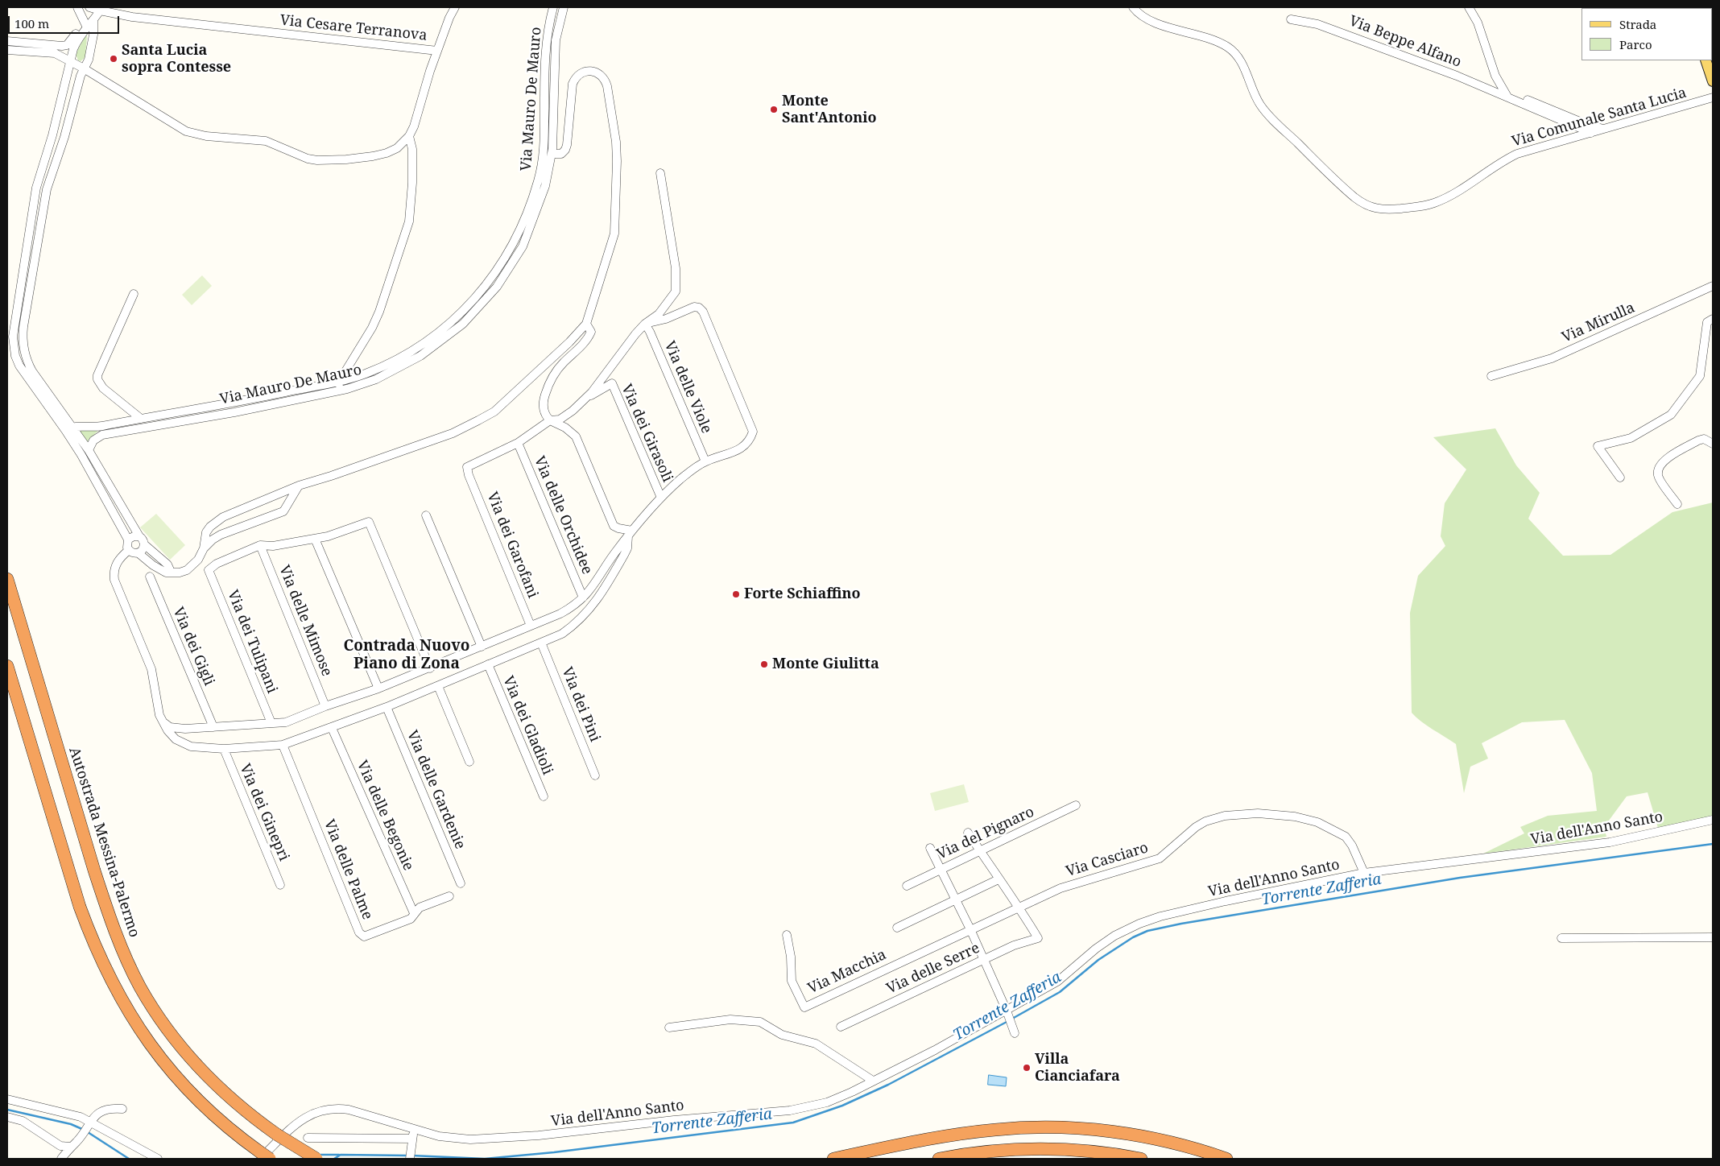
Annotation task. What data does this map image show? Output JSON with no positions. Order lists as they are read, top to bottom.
{
  "streets": {
    "highway": ["Autostrada Messina-Palermo"],
    "street": [
      "Via Cesare Terranova",
      "Via Beppe Alfano",
      "Via Mauro De Mauro",
      "Via Comunale Santa Lucia",
      "Via Mirulla",
      "Via delle Viole",
      "Via dei Girasoli",
      "Via delle Orchidee",
      "Via dei Garofani",
      "Via delle Mimose",
      "Via dei Tulipani",
      "Via dei Gigli",
      "Via dei Pini",
      "Via dei Gladioli",
      "Via delle Gardenie",
      "Via dei Ginepri",
      "Via delle Begonie",
      "Via dell'Anno Santo",
      "Via del Pignaro",
      "Via Casciaro",
      "Via delle Palme",
      "Via delle Serre",
      "Via Macchia"
    ]
  },
  "crossings": [
    ["Via delle Orchidee", "Via dei Garofani"],
    ["Via delle Mimose", "Via dei Tulipani"],
    ["Via delle Begonie", "Via delle Palme"],
    ["Via dell'Anno Santo", "Via Casciaro"],
    ["Via Casciaro", "Via delle Serre"],
    ["Via Casciaro", "Via Macchia"]
  ],
  "districts": ["Contrada Nuovo Piano di Zona"],
  "water": ["Torrente Zafferia"],
  "places": [
    "Santa Lucia sopra Contesse",
    "Monte Sant'Antonio",
    "Forte Schiaffino",
    "Monte Giulitta",
    "Villa Cianciafara"
  ],
  "legend": ["Strada", "Parco"],
  "scale_bar": "100 m"
}
